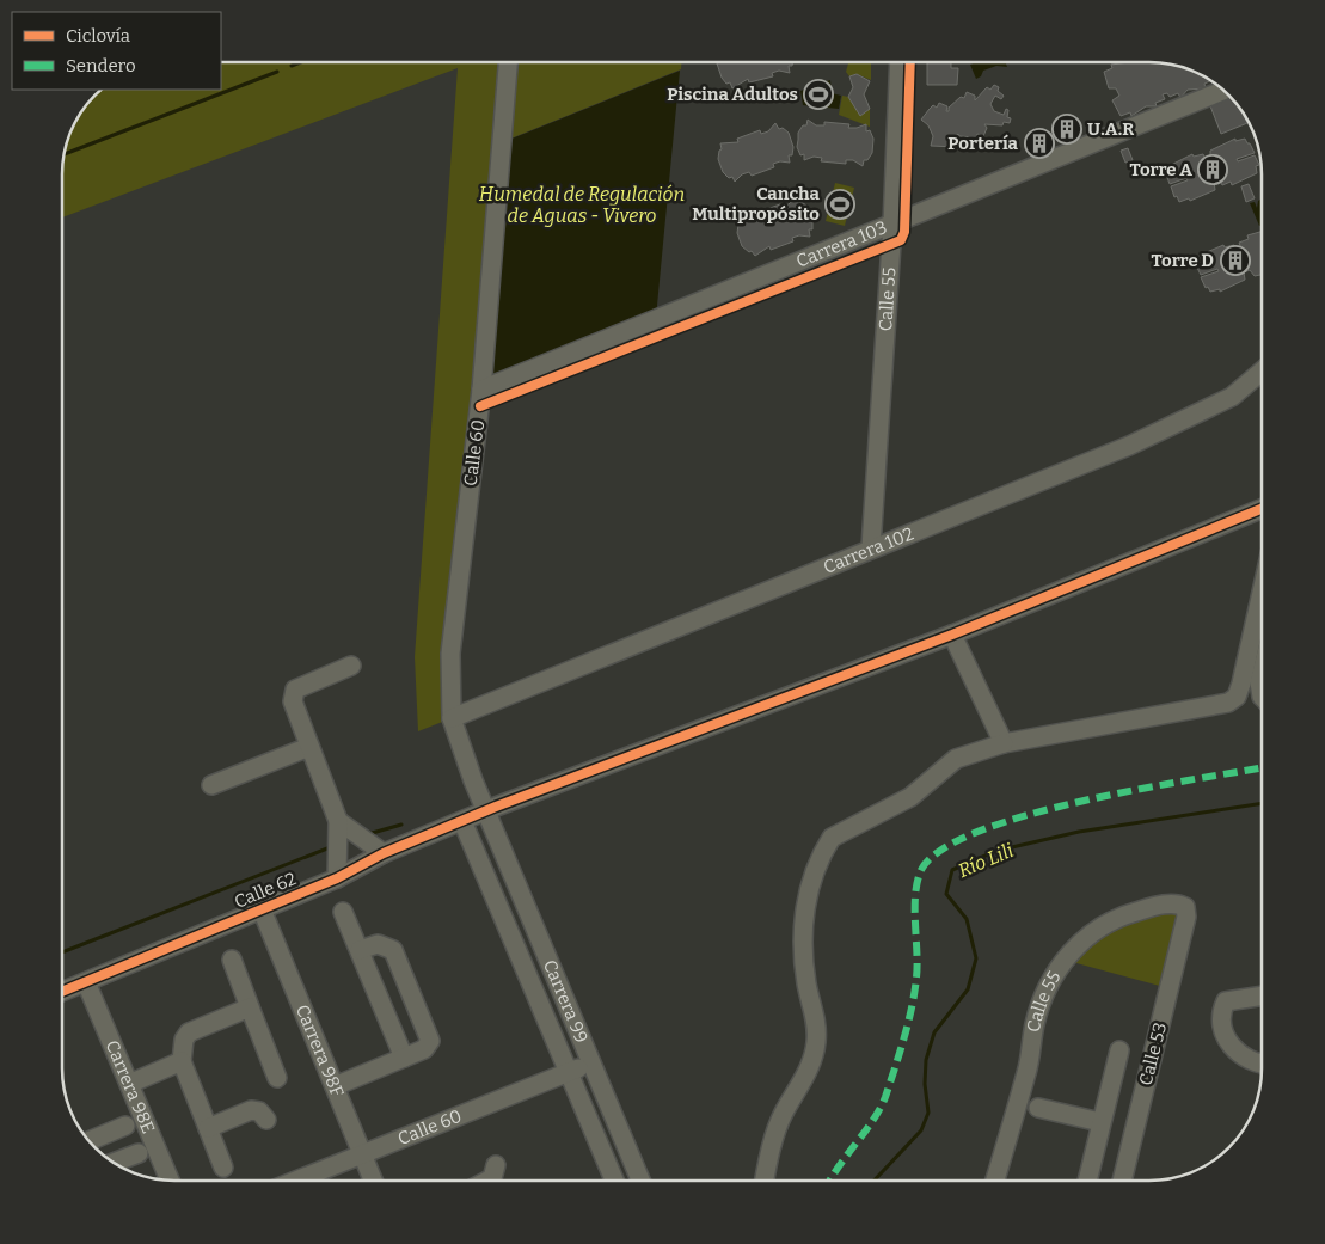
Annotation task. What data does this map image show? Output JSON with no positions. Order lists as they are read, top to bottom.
{
  "streets": {
    "street": [
      "Carrera 103",
      "Calle 55",
      "Calle 60",
      "Carrera 102",
      "Calle 62",
      "Carrera 99",
      "Carrera 98F",
      "Calle 53",
      "Carrera 98E"
    ]
  },
  "crossings": [
    ["Carrera 103", "Calle 55"],
    ["Carrera 103", "Calle 60"],
    ["Calle 55", "Carrera 102"],
    ["Calle 55", "Calle 53"],
    ["Calle 60", "Carrera 102"],
    ["Calle 60", "Calle 62"],
    ["Calle 60", "Carrera 99"],
    ["Calle 60", "Carrera 98F"],
    ["Calle 62", "Carrera 99"],
    ["Calle 62", "Carrera 98F"],
    ["Calle 62", "Carrera 98E"]
  ],
  "water": ["Humedal de Regulación de Aguas - Vivero", "Río Lili"],
  "places": {
    "sports": ["Piscina Adultos", "Cancha Multipropósito"],
    "building": [
      "U.A.R",
      "Portería",
      "Torre A",
      "Torre D"
    ]
  },
  "legend": ["Ciclovía", "Sendero"]
}
